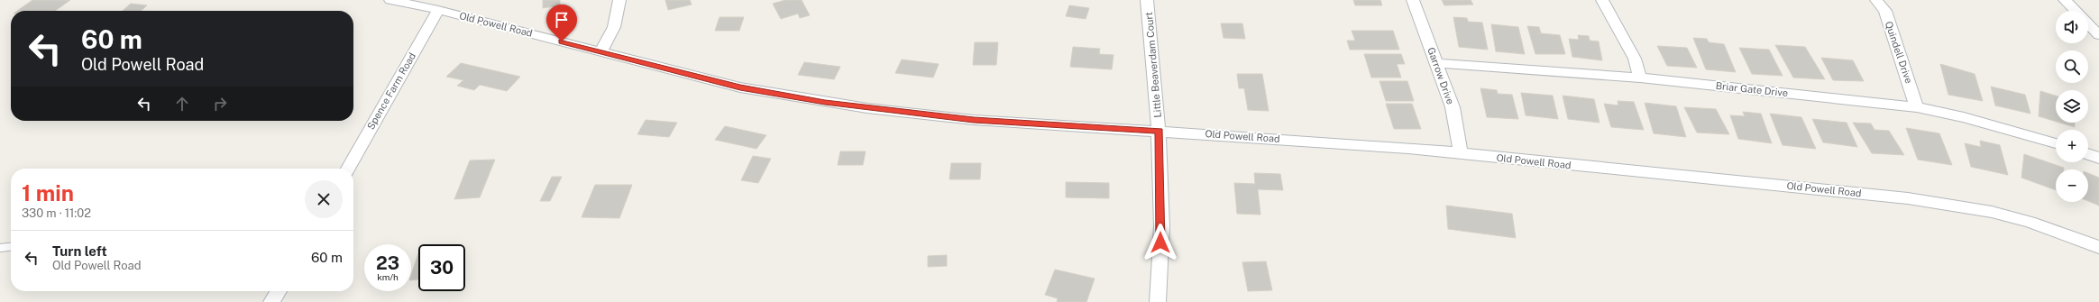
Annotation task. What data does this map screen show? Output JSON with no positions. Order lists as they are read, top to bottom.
{
  "streets": {
    "street": [
      "Old Powell Road",
      "Quindell Drive",
      "Little Beaverdam Court",
      "Garrow Drive",
      "Briar Gate Drive",
      "Spence Farm Road"
    ]
  },
  "crossings": [
    ["Old Powell Road", "Little Beaverdam Court"],
    ["Old Powell Road", "Garrow Drive"],
    ["Old Powell Road", "Spence Farm Road"],
    ["Quindell Drive", "Briar Gate Drive"],
    ["Garrow Drive", "Briar Gate Drive"]
  ],
  "page": {
    "map_buttons": ["+", "−"],
    "turn": ["60 m", "Old Powell Road"],
    "heading": ["1 min", "330 m · 11:02"],
    "list": [
      {
        "name": "Turn left",
        "note": "Old Powell Road",
        "value": "60 m"
      }
    ],
    "speed": "23 km/h",
    "limit": "30"
  }
}
